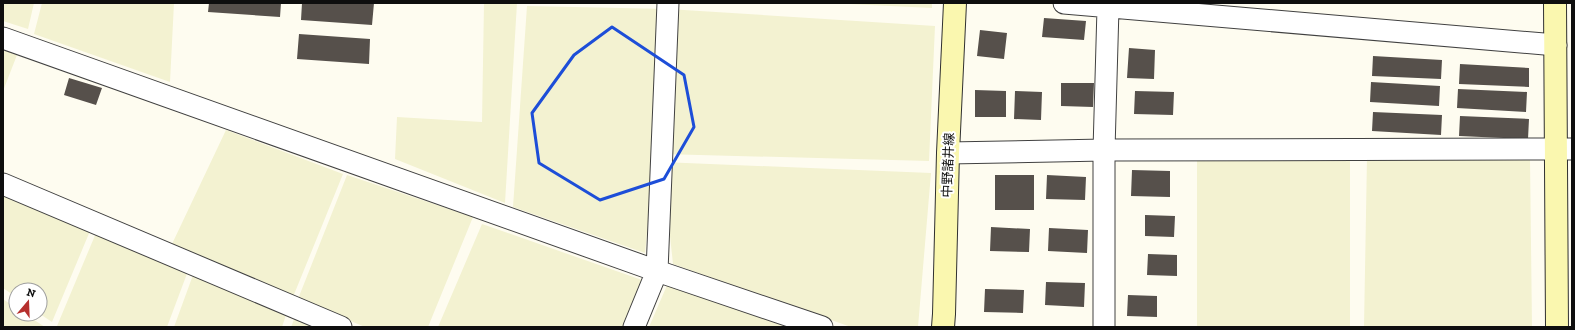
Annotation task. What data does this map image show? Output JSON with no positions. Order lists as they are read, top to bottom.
{
  "streets": {
    "street": ["中野諸井線"]
  },
  "north": "top"
}
